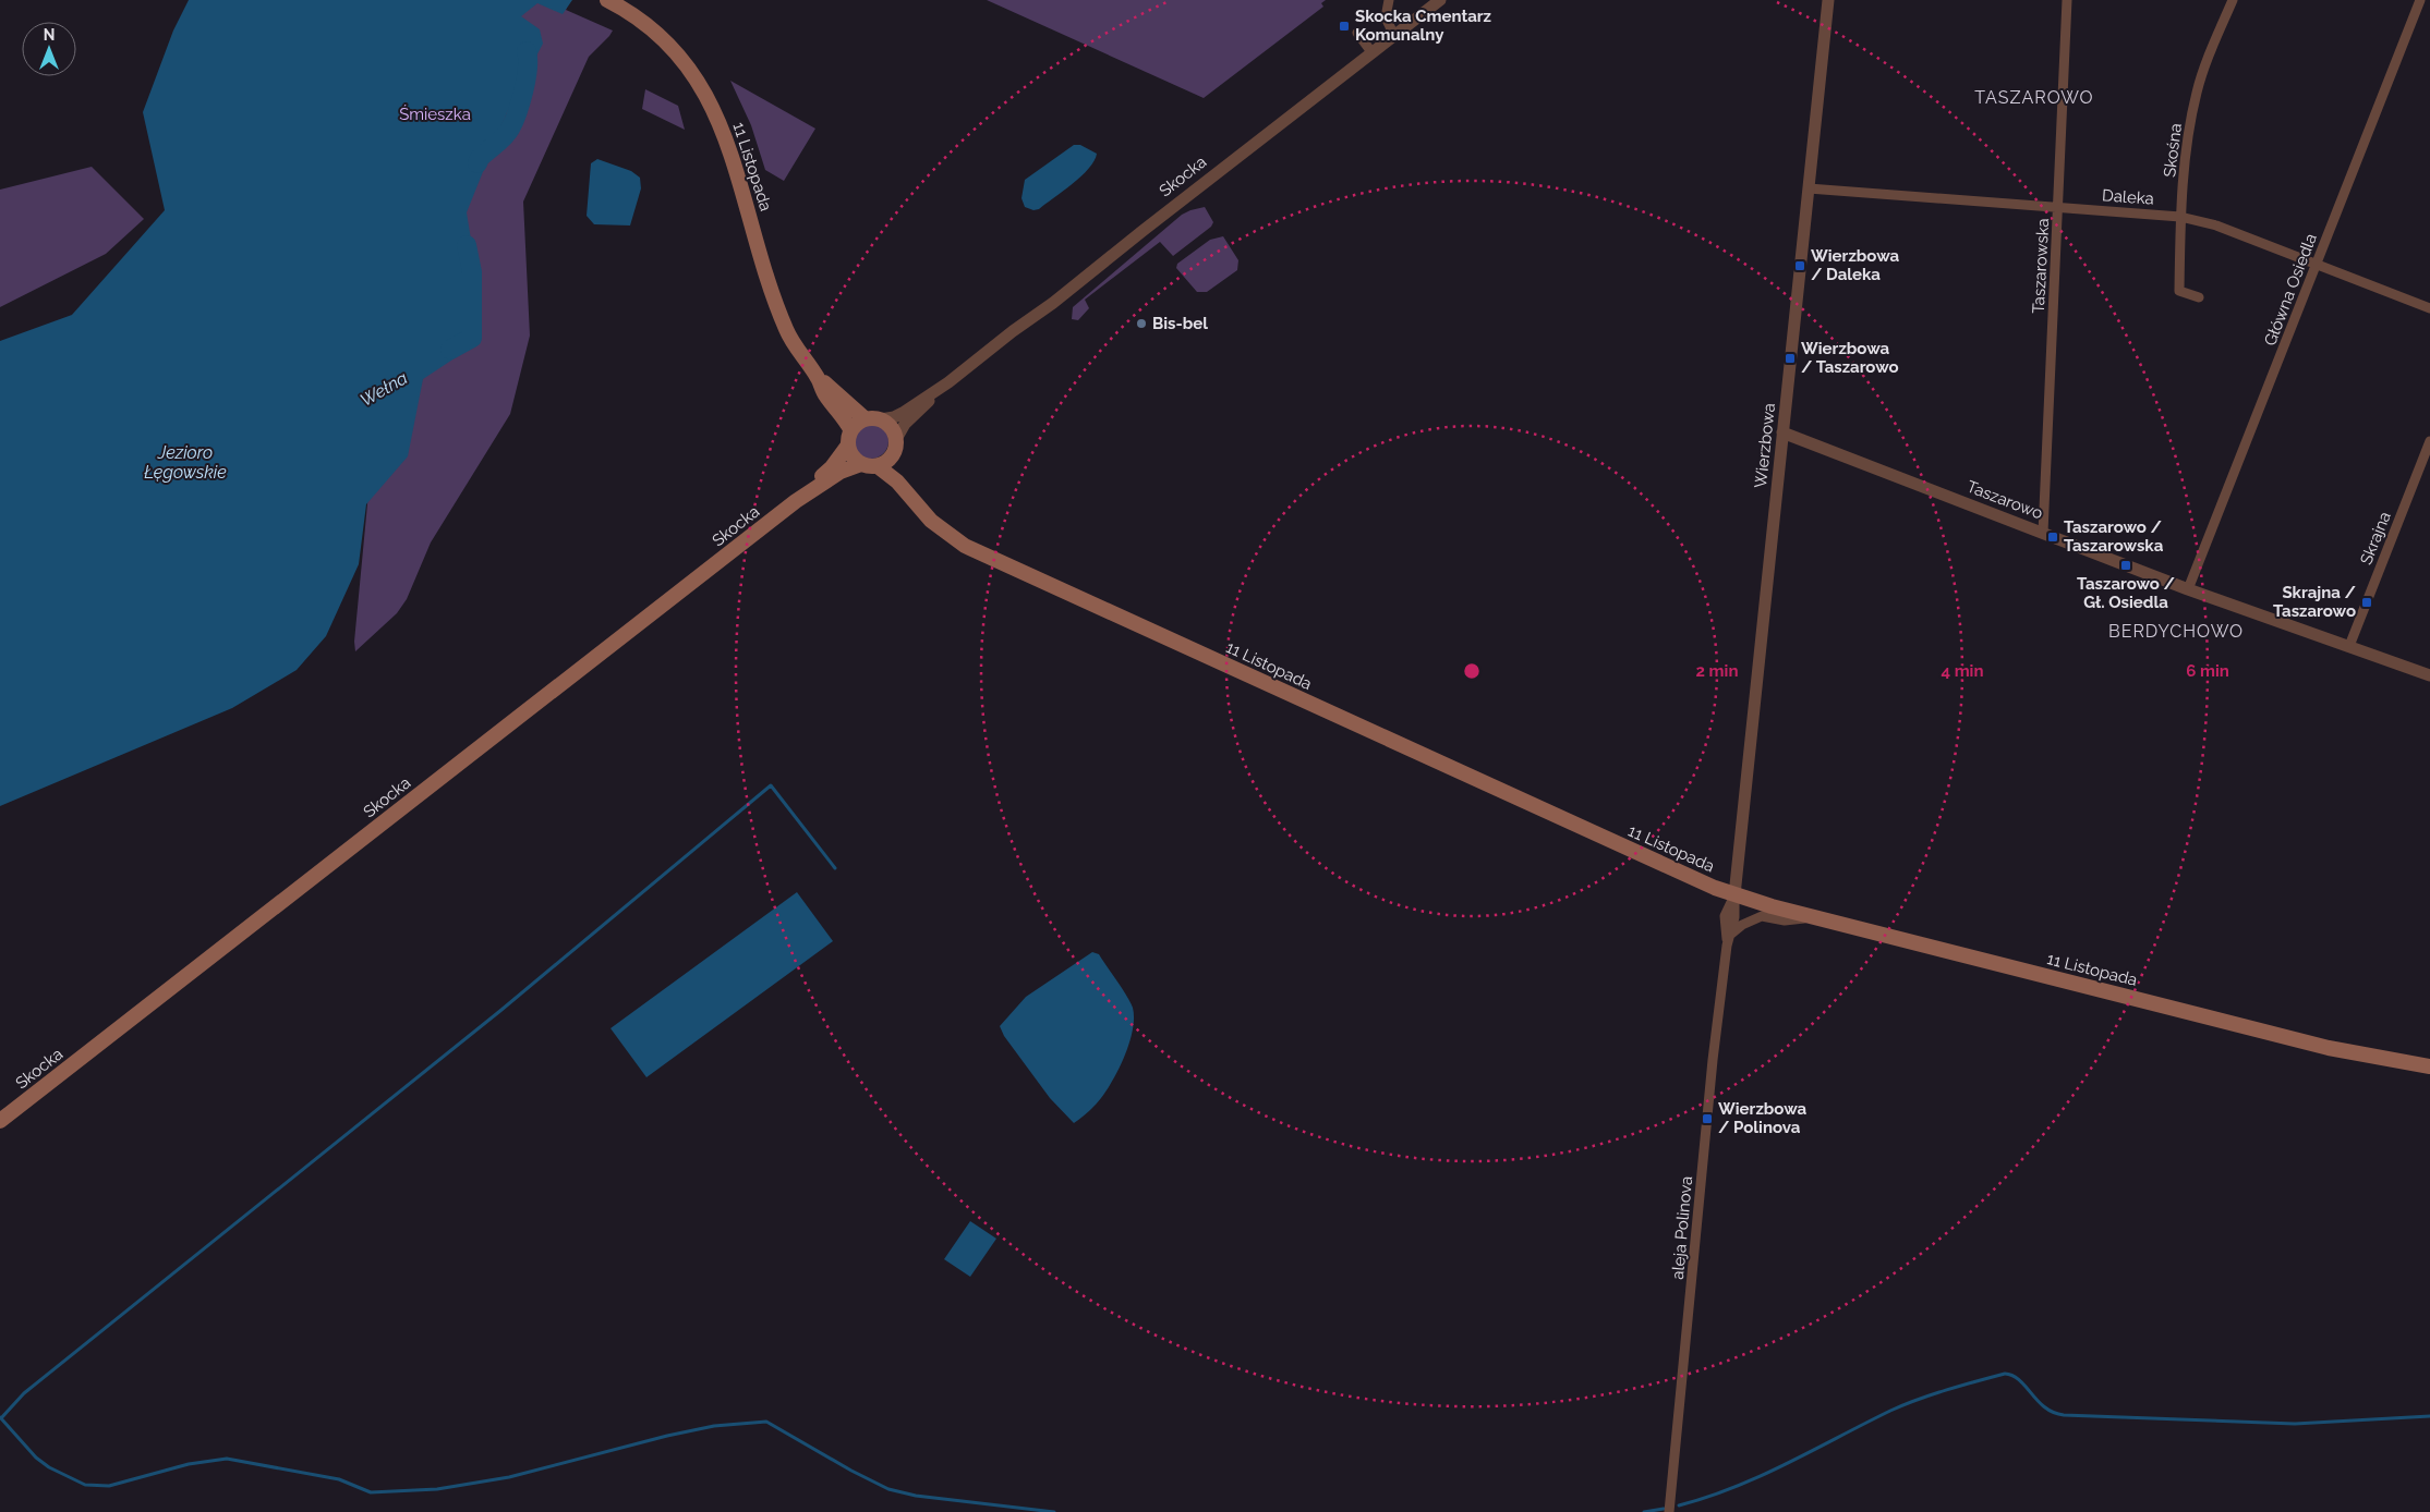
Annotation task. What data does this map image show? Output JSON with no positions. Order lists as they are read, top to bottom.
{
  "streets": {
    "main road": ["11 Listopada", "Skocka"],
    "street": [
      "Skośna",
      "Daleka",
      "Taszarowska",
      "Główna Osiedla",
      "Wierzbowa",
      "Taszarowo",
      "Skrajna",
      "aleja Polinova"
    ]
  },
  "crossings": [
    ["Skośna", "Daleka"],
    ["11 Listopada", "Skocka"],
    ["11 Listopada", "Wierzbowa"],
    ["11 Listopada", "aleja Polinova"],
    ["Daleka", "Taszarowska"],
    ["Daleka", "Główna Osiedla"],
    ["Daleka", "Wierzbowa"],
    ["Taszarowska", "Taszarowo"],
    ["Główna Osiedla", "Taszarowo"],
    ["Wierzbowa", "Taszarowo"],
    ["Wierzbowa", "aleja Polinova"],
    ["Taszarowo", "Skrajna"]
  ],
  "districts": ["TASZAROWO", "BERDYCHOWO"],
  "water": ["Wełna", "Jezioro Łęgowskie"],
  "parks": ["Śmieszka"],
  "places": {
    "transit": [
      "Skocka Cmentarz Komunalny",
      "Wierzbowa / Daleka",
      "Wierzbowa / Taszarowo",
      "Taszarowo / Taszarowska",
      "Taszarowo / Gł. Osiedla",
      "Skrajna / Taszarowo",
      "Wierzbowa / Polinova"
    ],
    "other": ["Bis-bel"]
  },
  "north": "top",
  "rings": ["2 min", "4 min", "6 min"]
}
